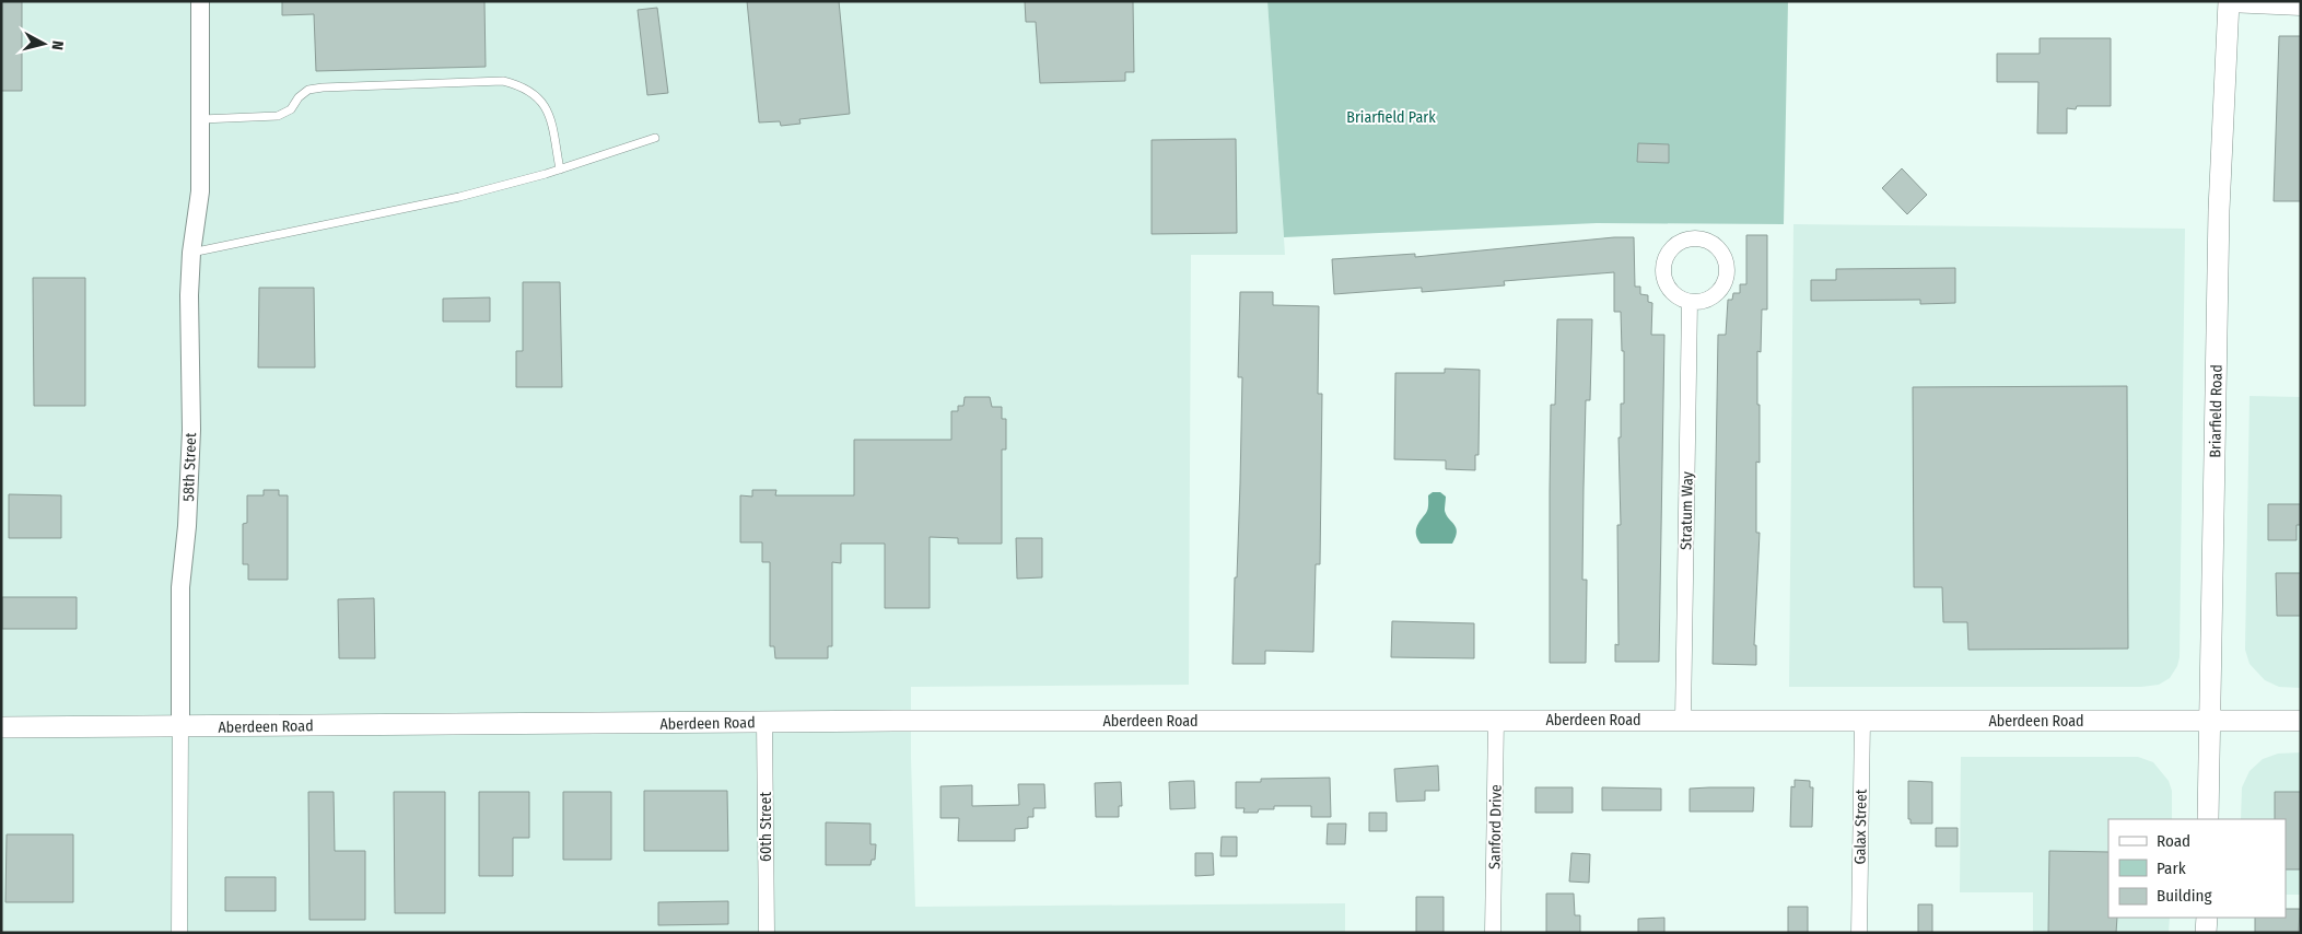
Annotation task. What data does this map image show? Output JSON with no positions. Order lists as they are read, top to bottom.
{
  "streets": {
    "main road": ["Briarfield Road", "Aberdeen Road"],
    "street": [
      "58th Street",
      "Stratum Way",
      "60th Street",
      "Sanford Drive",
      "Galax Street"
    ]
  },
  "crossings": [
    ["Briarfield Road", "Aberdeen Road"],
    ["58th Street", "Aberdeen Road"],
    ["Stratum Way", "Aberdeen Road"],
    ["Aberdeen Road", "60th Street"],
    ["Aberdeen Road", "Sanford Drive"],
    ["Aberdeen Road", "Galax Street"]
  ],
  "parks": ["Briarfield Park"],
  "legend": ["Road", "Park", "Building"],
  "north": "right"
}
